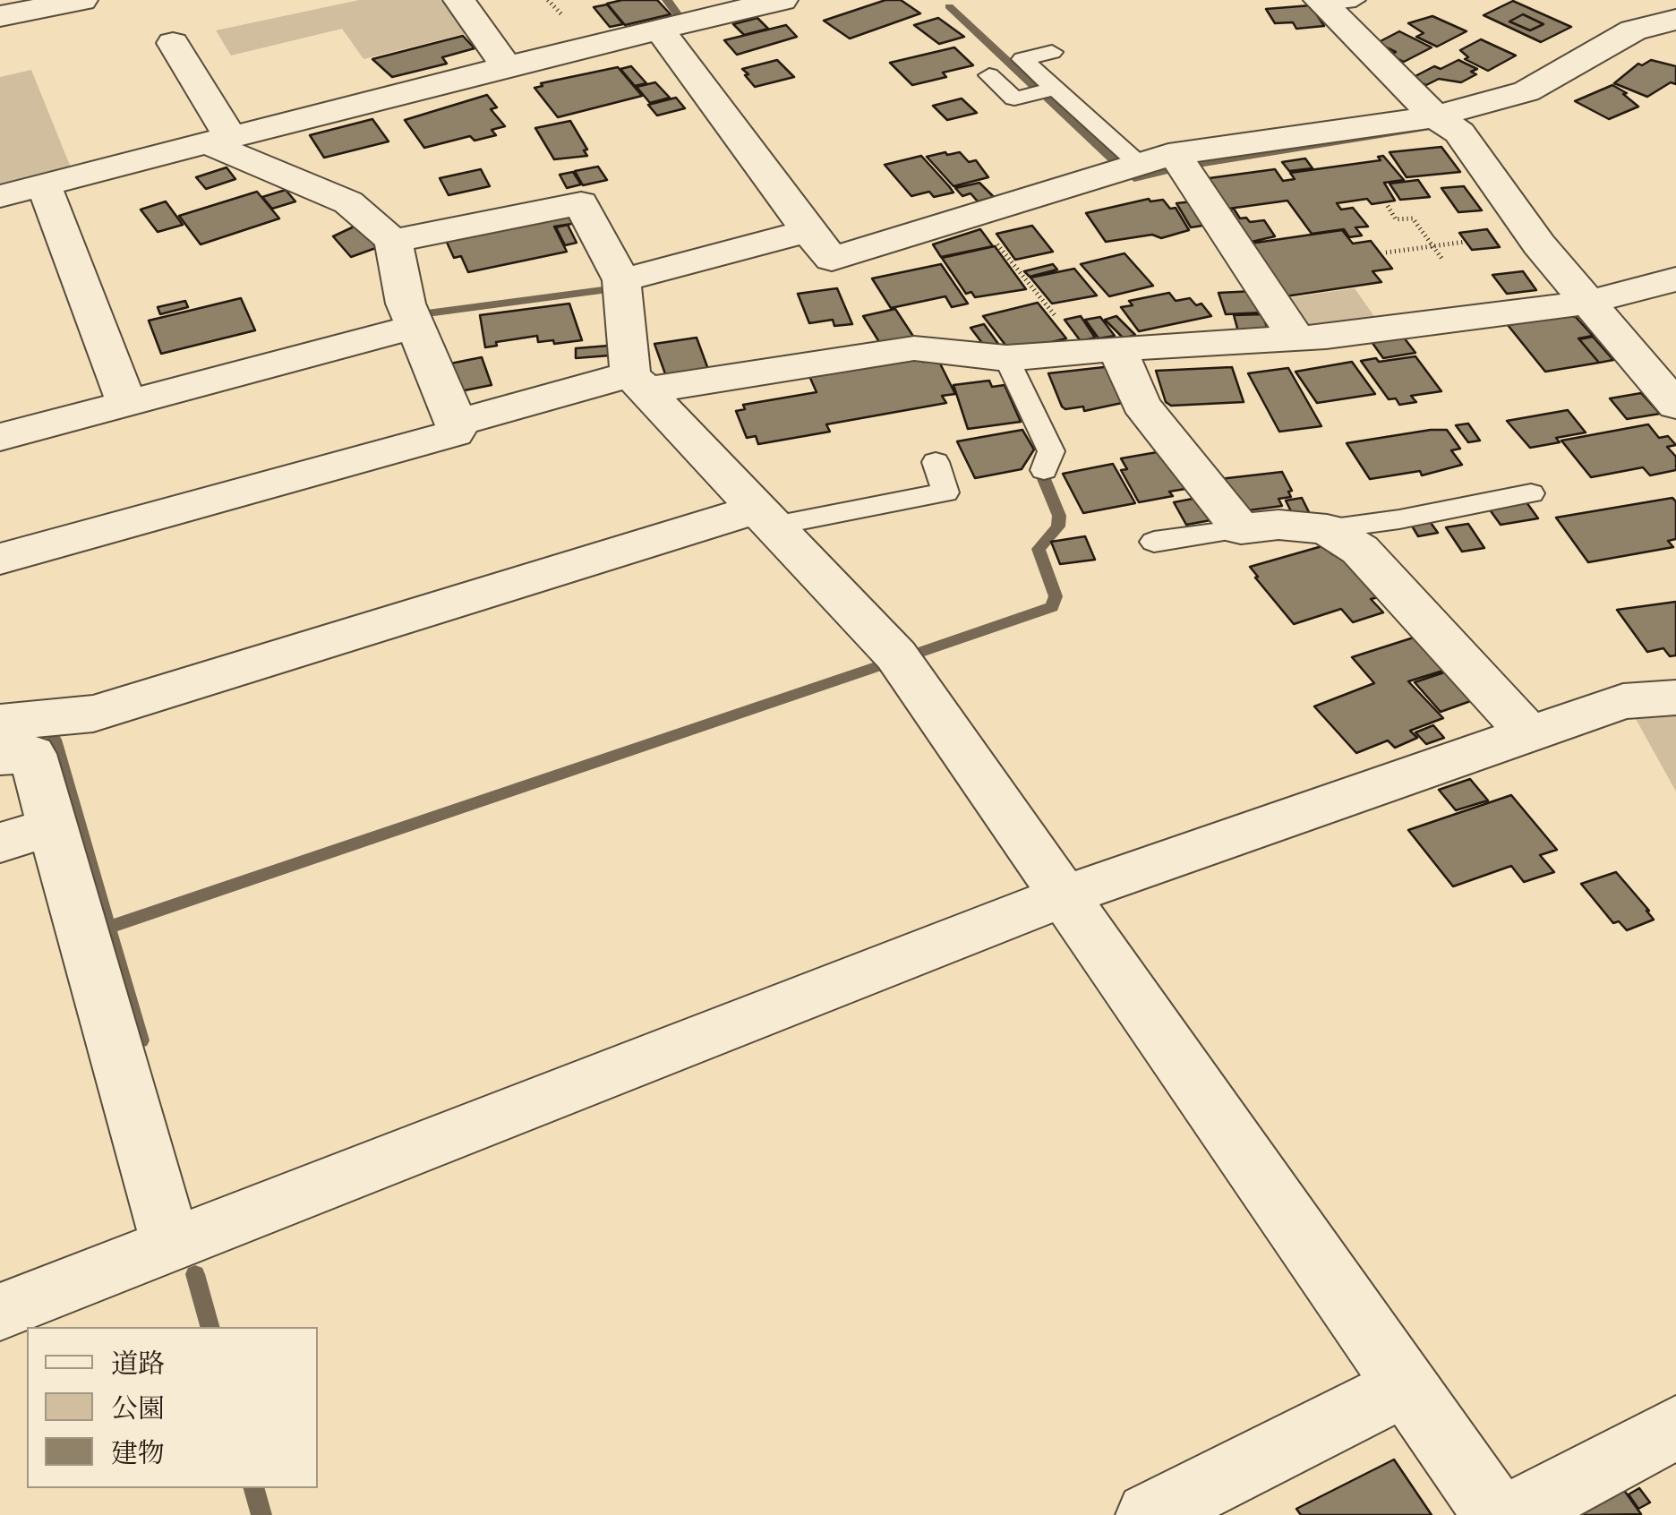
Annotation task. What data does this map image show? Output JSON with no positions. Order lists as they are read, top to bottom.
{
  "legend": ["道路", "公園", "建物"]
}
